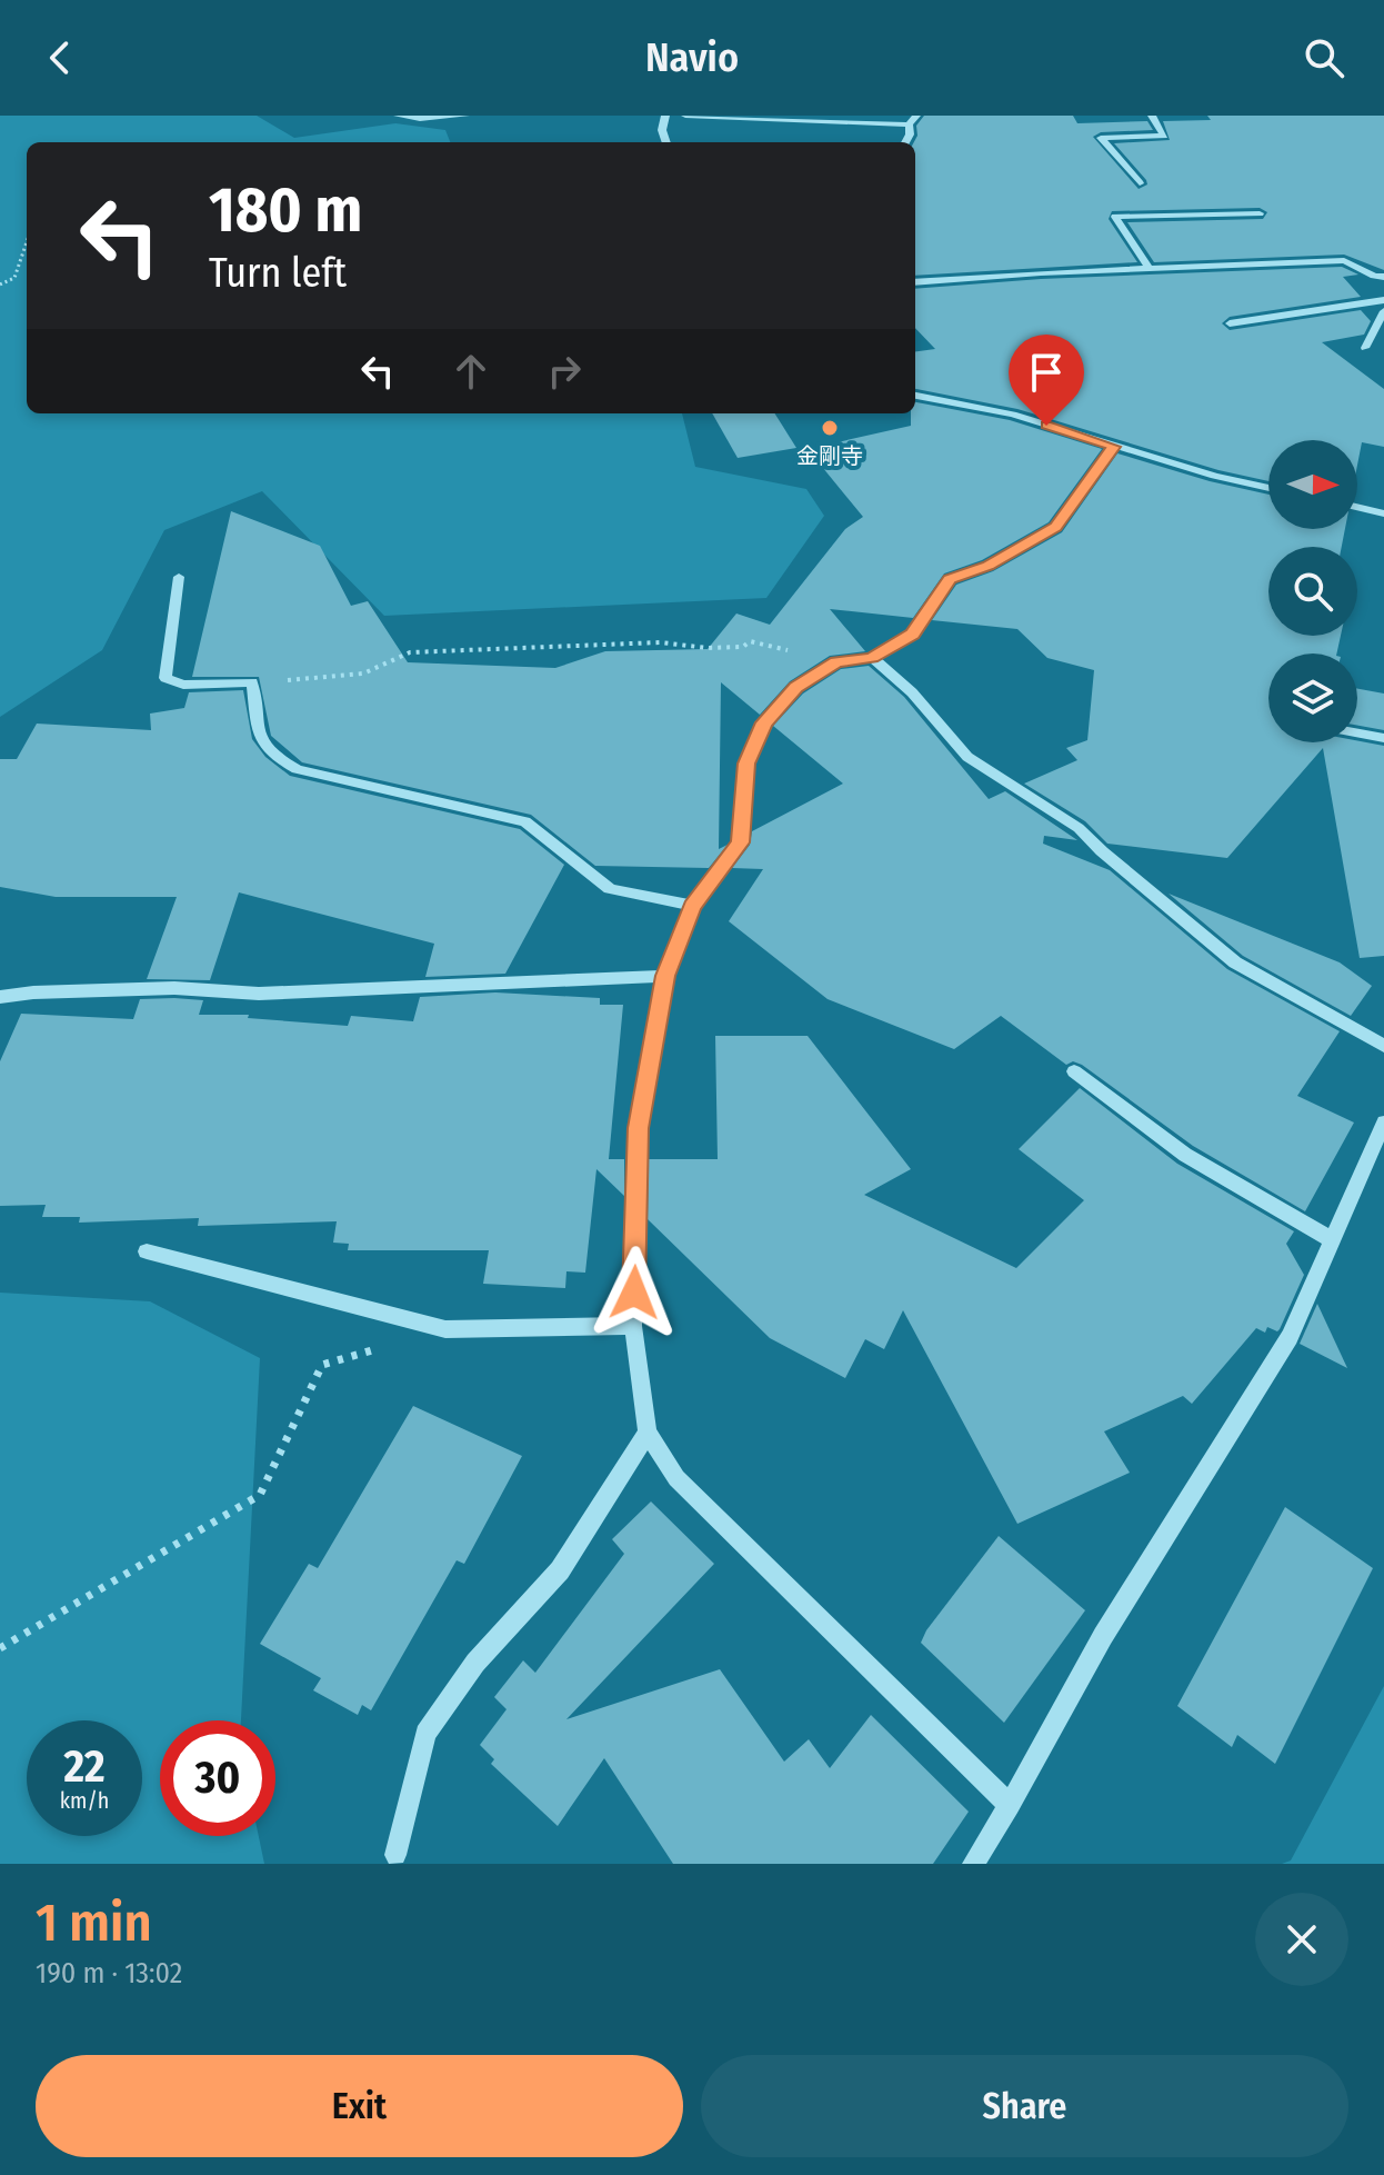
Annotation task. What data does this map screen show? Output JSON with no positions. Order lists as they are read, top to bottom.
{
  "places": ["金剛寺"],
  "north": "right",
  "page": {
    "header": "Navio",
    "turn": ["180 m", "Turn left"],
    "speed": "22 km/h",
    "limit": "30",
    "heading": ["1 min", "190 m · 13:02"],
    "buttons": ["Exit", "Share"]
  }
}
